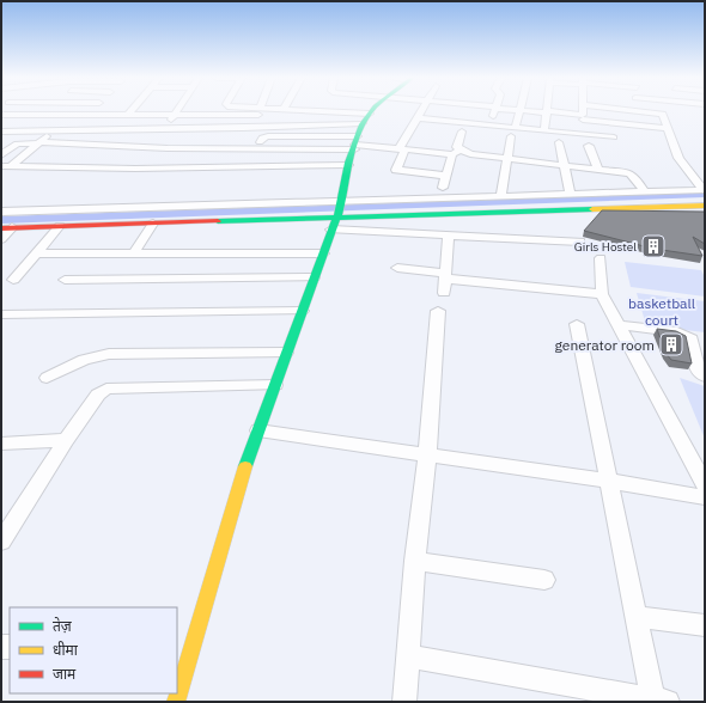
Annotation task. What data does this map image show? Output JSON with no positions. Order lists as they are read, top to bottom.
{
  "parks": ["basketball court"],
  "places": {
    "building": ["Girls Hostel", "generator room"]
  },
  "legend": ["तेज़", "धीमा", "जाम"]
}
